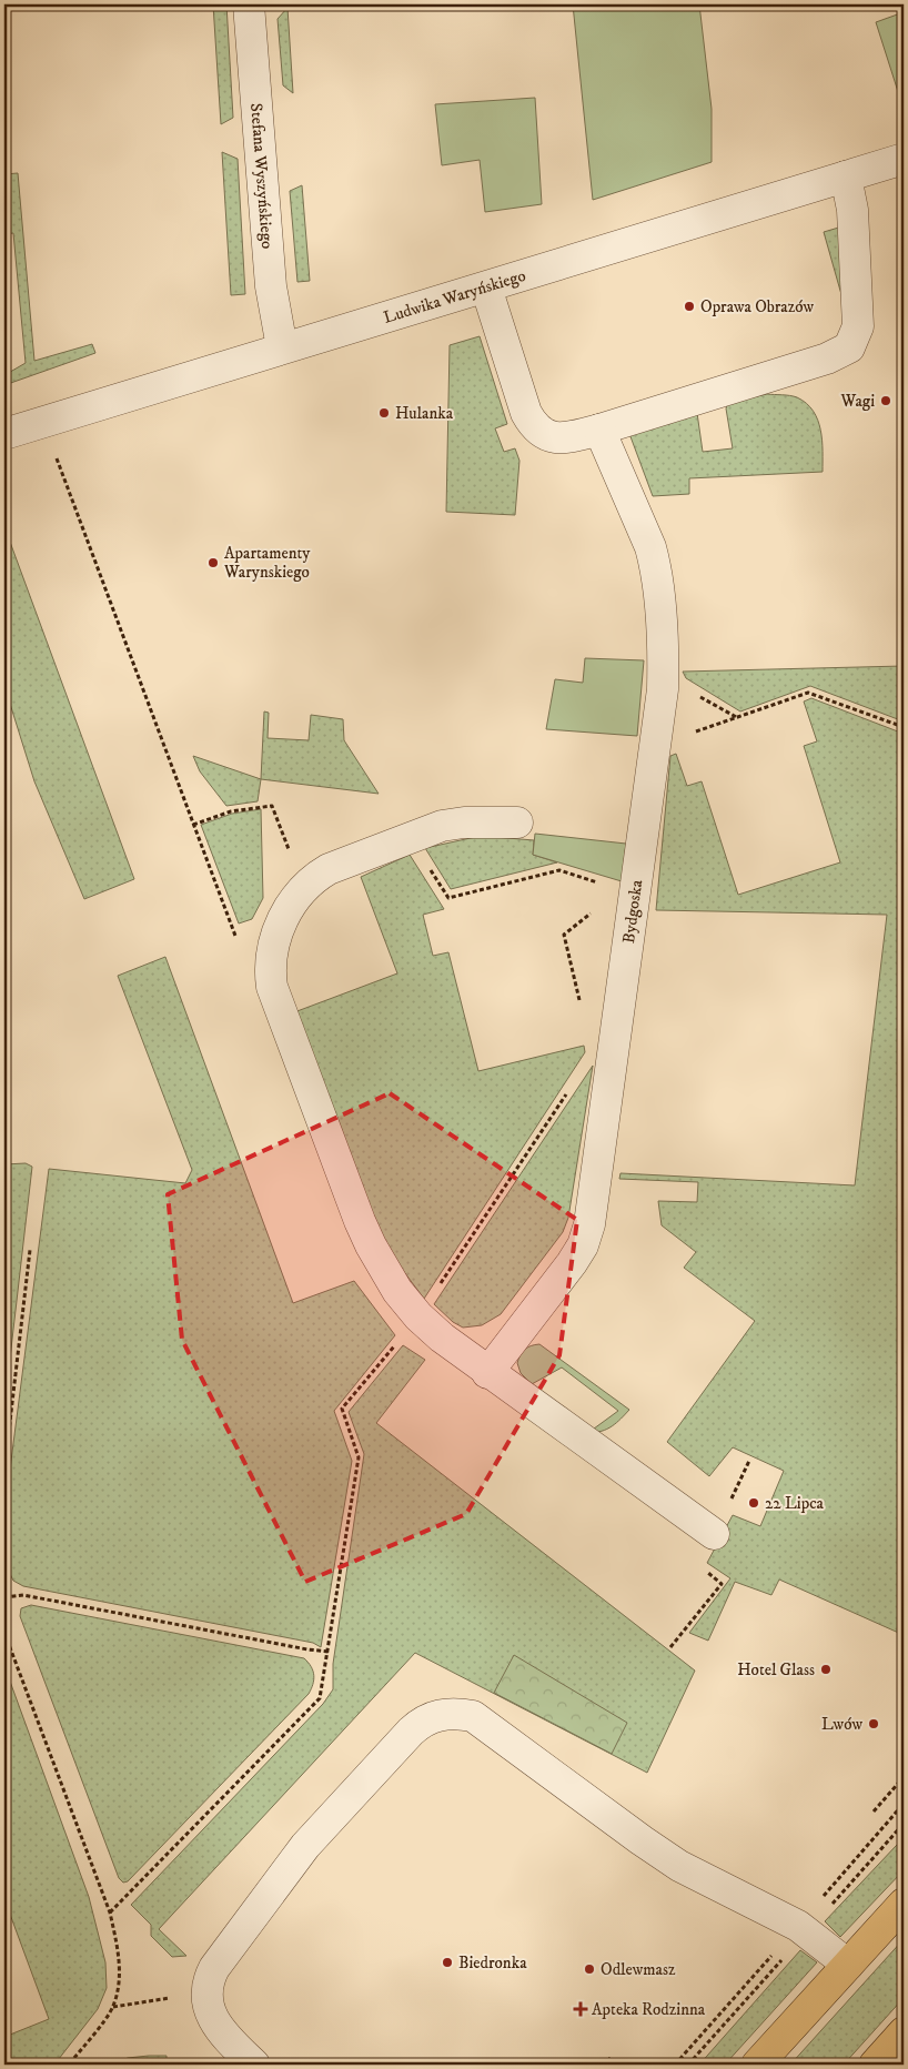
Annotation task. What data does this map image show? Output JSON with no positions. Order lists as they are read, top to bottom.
{
  "streets": {
    "street": ["Stefana Wyszyńskiego", "Ludwika Waryńskiego", "Bydgoska"]
  },
  "crossings": [
    ["Stefana Wyszyńskiego", "Ludwika Waryńskiego"]
  ],
  "places": {
    "other": [
      "Oprawa Obrazów",
      "Wagi",
      "Hulanka",
      "Apartamenty Warynskiego",
      "22 Lipca",
      "Hotel Glass",
      "Lwów",
      "Biedronka",
      "Odlewmasz"
    ],
    "health": ["Apteka Rodzinna"]
  }
}
